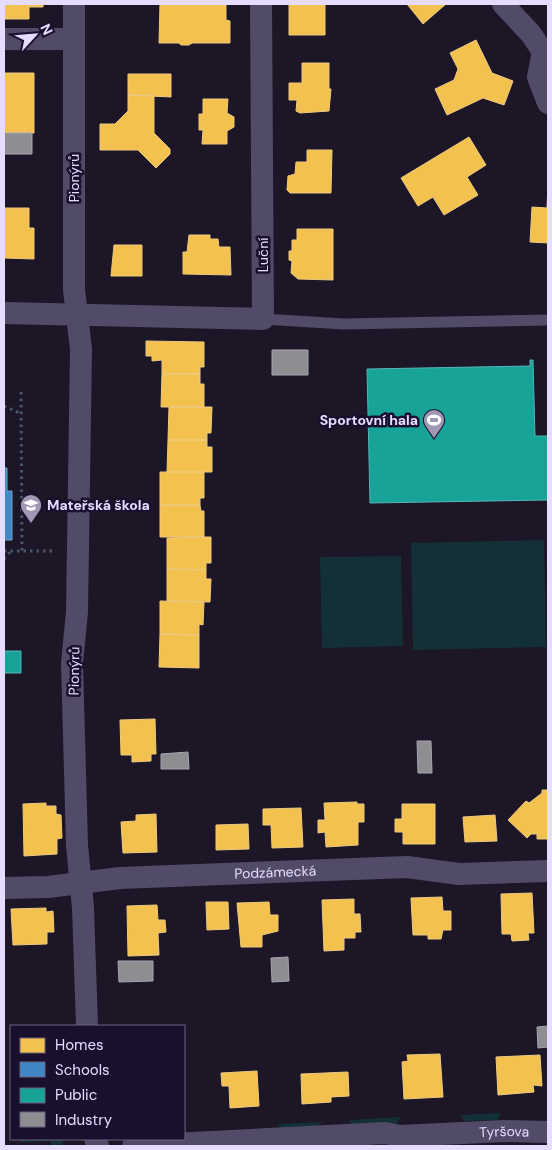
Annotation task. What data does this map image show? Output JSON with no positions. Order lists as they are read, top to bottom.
{
  "streets": {
    "street": [
      "Pionýrů",
      "Luční",
      "Podzámecká",
      "Tyršova"
    ]
  },
  "crossings": [
    ["Pionýrů", "Podzámecká"]
  ],
  "places": {
    "sports": ["Sportovní hala"],
    "school or university": ["Mateřská škola"]
  },
  "legend": [
    "Homes",
    "Schools",
    "Public",
    "Industry"
  ],
  "north": "top right"
}
